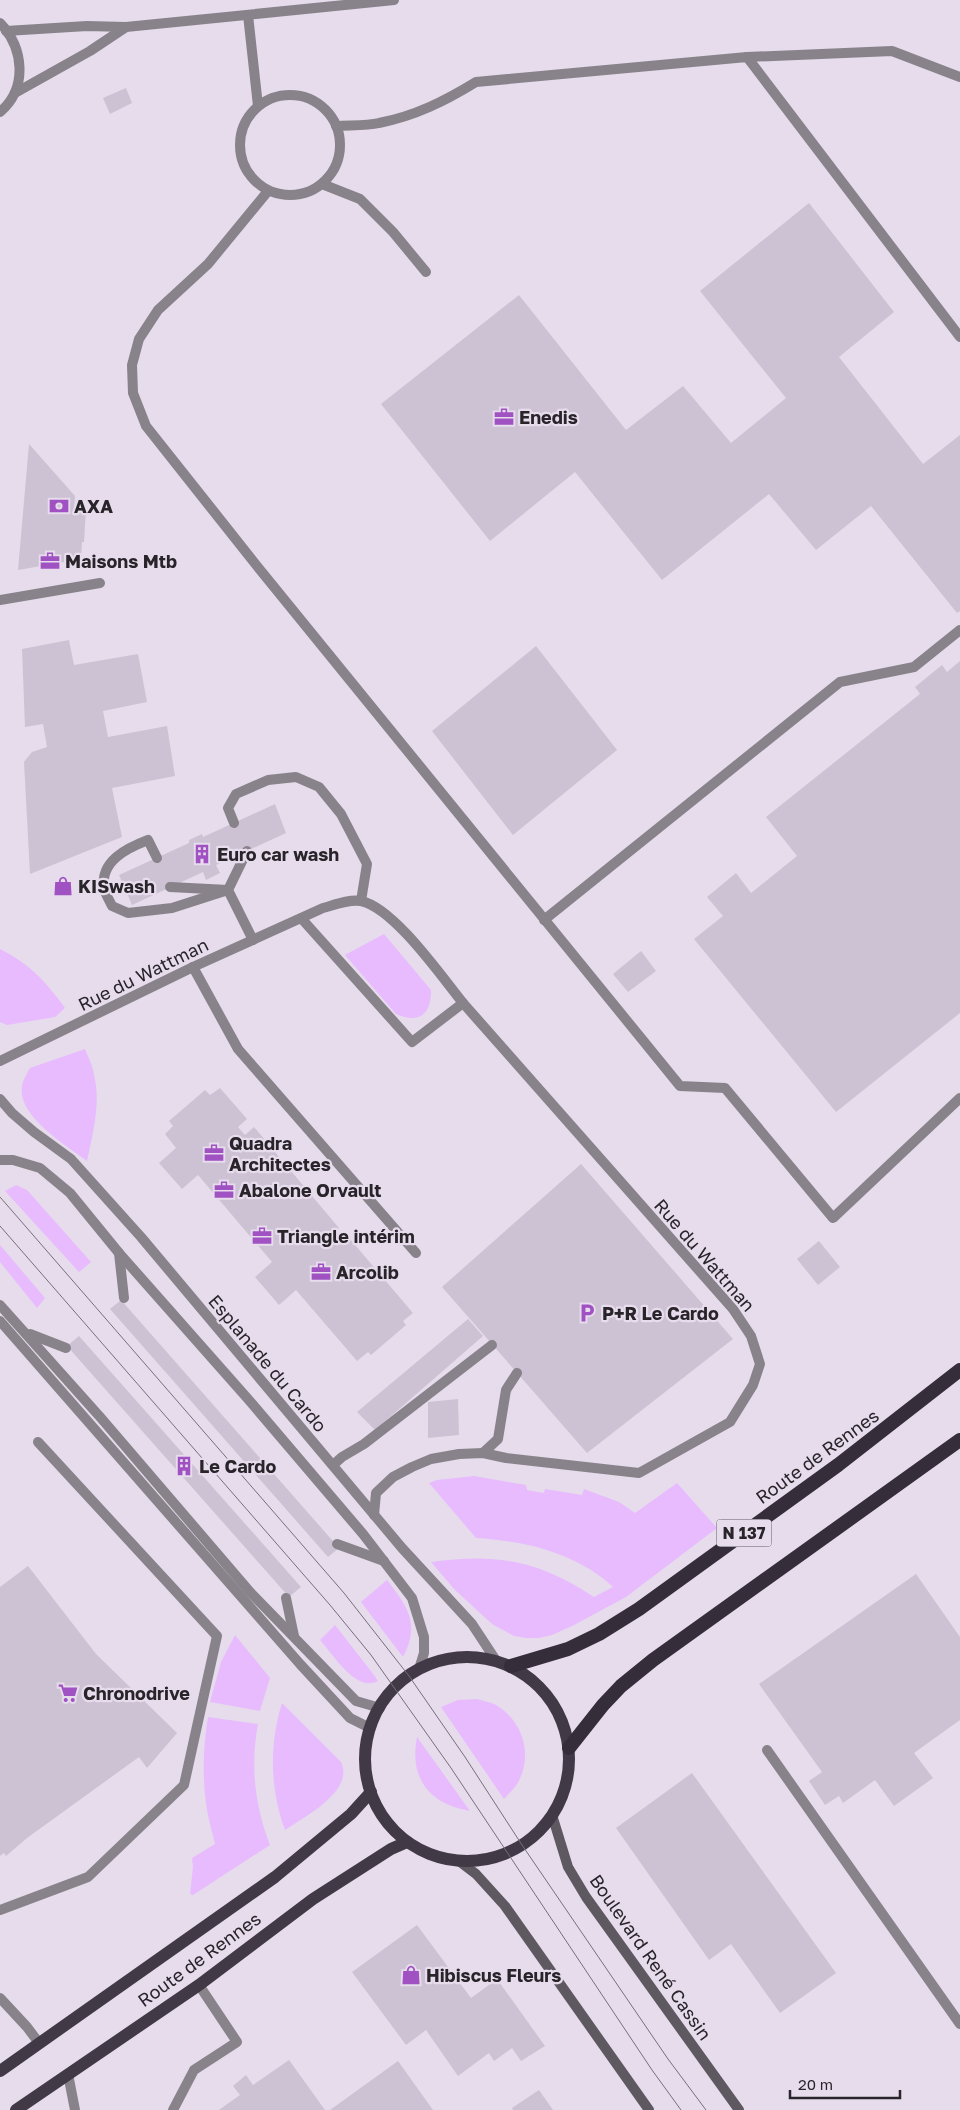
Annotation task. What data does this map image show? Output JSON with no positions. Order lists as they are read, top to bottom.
{
  "streets": {
    "highway": ["Route de Rennes", "N 137"],
    "main road": ["Boulevard René Cassin"],
    "street": ["Rue du Wattman", "Esplanade du Cardo"]
  },
  "crossings": [
    ["Rue du Wattman", "Esplanade du Cardo"]
  ],
  "places": {
    "office": [
      "Enedis",
      "Maisons Mtb",
      "Quadra Architectes",
      "Abalone Orvault",
      "Triangle intérim",
      "Arcolib"
    ],
    "bank": ["AXA"],
    "building": ["Euro car wash", "Le Cardo"],
    "shop": ["KISwash", "Hibiscus Fleurs"],
    "parking": ["P+R Le Cardo"],
    "supermarket": ["Chronodrive"]
  },
  "scale_bar": "20 m"
}
